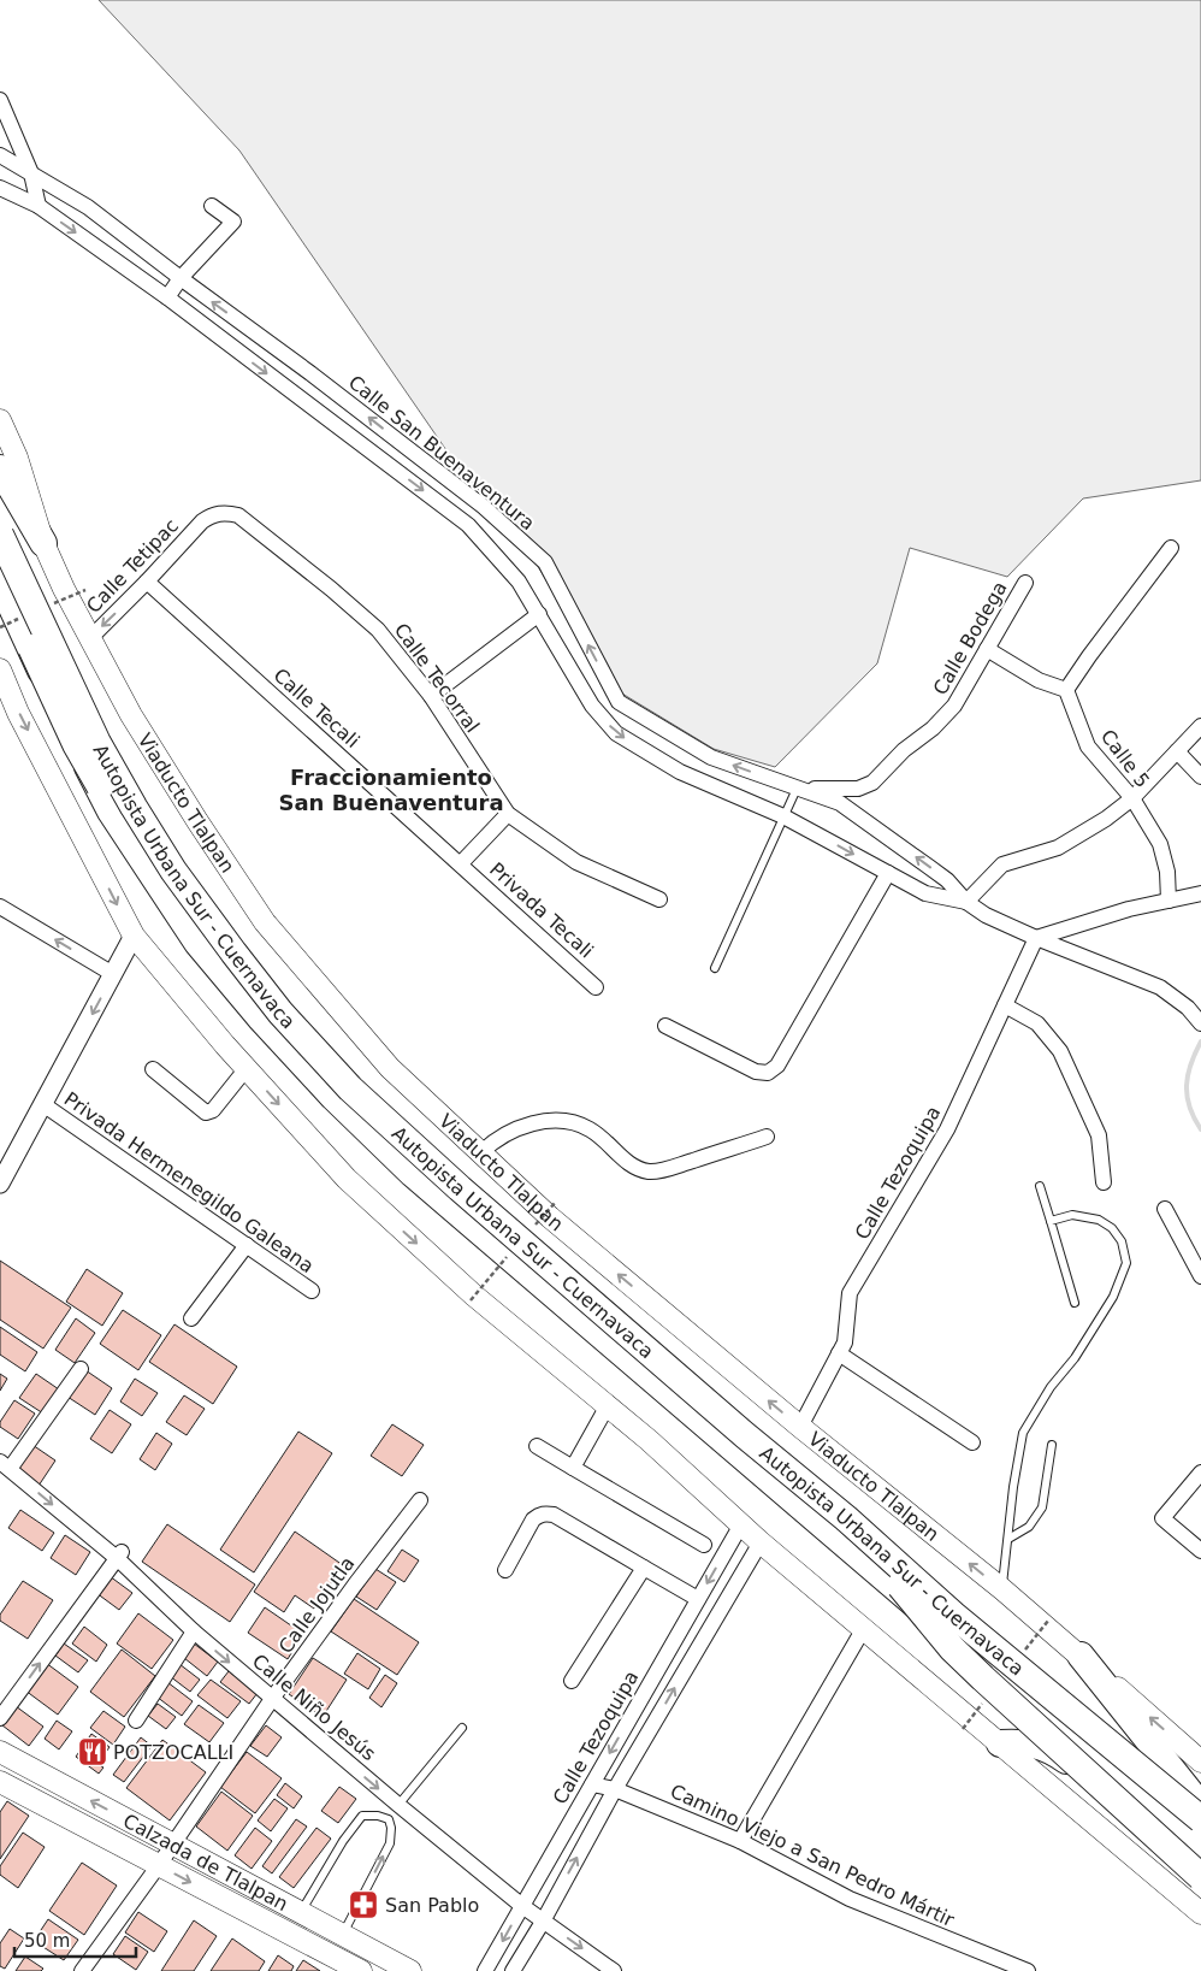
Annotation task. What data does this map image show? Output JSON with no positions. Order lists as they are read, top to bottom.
{
  "streets": {
    "highway": ["Viaducto Tlalpan", "Autopista Urbana Sur - Cuernavaca"],
    "main road": ["Calzada de Tlalpan"],
    "street": [
      "Calle San Buenaventura",
      "Calle Tetipac",
      "Calle Bodega",
      "Calle Tecorral",
      "Calle Tecali",
      "Calle 5",
      "Privada Tecali",
      "Calle Tezoquipa",
      "Privada Hermenegildo Galeana",
      "Calle Jojutla",
      "Calle Niño Jesús",
      "Camino Viejo a San Pedro Mártir"
    ]
  },
  "crossings": [
    ["Calle San Buenaventura", "Calle Bodega"],
    ["Calle San Buenaventura", "Calle Tezoquipa"],
    ["Calle Tetipac", "Calle Tecorral"],
    ["Calle Tetipac", "Calle Tecali"],
    ["Calle Tetipac", "Viaducto Tlalpan"],
    ["Calle Tecali", "Privada Tecali"],
    ["Viaducto Tlalpan", "Calle Tezoquipa"],
    ["Calle Tezoquipa", "Calle Niño Jesús"],
    ["Calle Tezoquipa", "Camino Viejo a San Pedro Mártir"],
    ["Calle Jojutla", "Calle Niño Jesús"],
    ["Calle Jojutla", "Calzada de Tlalpan"]
  ],
  "one_way": ["Calle Tetipac", "Calle Niño Jesús"],
  "districts": ["Fraccionamiento San Buenaventura"],
  "places": {
    "restaurant": ["POTZOCALLI"],
    "pharmacy": ["San Pablo"]
  },
  "scale_bar": "50 m"
}
